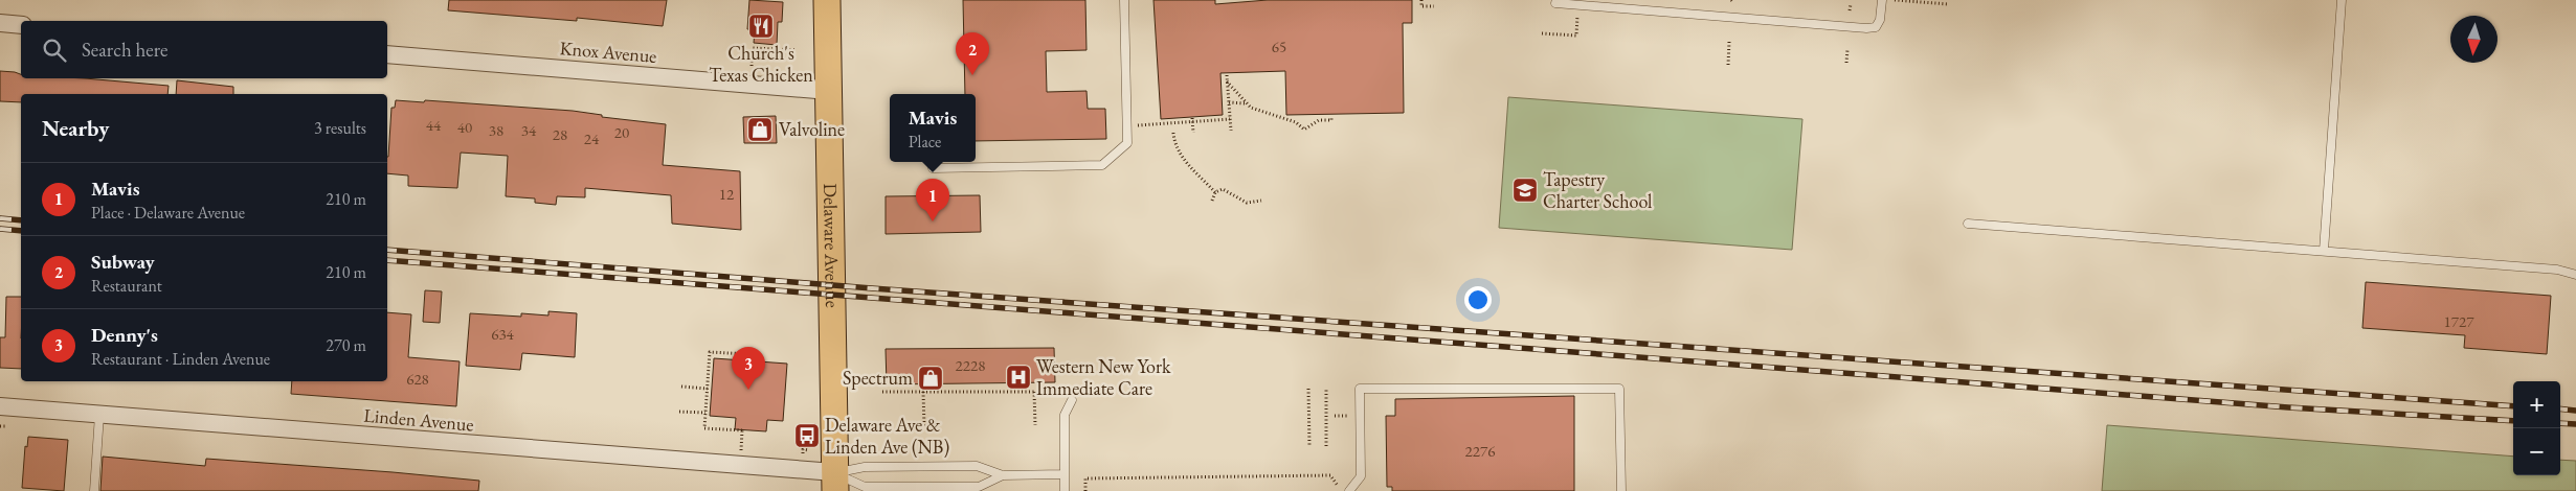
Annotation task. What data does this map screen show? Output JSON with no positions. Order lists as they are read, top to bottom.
{
  "streets": {
    "main road": ["Delaware Avenue"],
    "street": ["Knox Avenue", "Linden Avenue"]
  },
  "crossings": [
    ["Knox Avenue", "Delaware Avenue"],
    ["Delaware Avenue", "Linden Avenue"]
  ],
  "places": {
    "restaurant": ["Church's Texas Chicken"],
    "shop": ["Valvoline", "Spectrum"],
    "school or university": ["Tapestry Charter School"],
    "hospital": ["Western New York Immediate Care"],
    "bus stop": ["Delaware Ave & Linden Ave (NB)"]
  },
  "house_numbers": [
    "65",
    "44",
    "40",
    "38",
    "34",
    "20",
    "28",
    "24",
    "12",
    "1727",
    "634",
    "2228",
    "628",
    "2276"
  ],
  "north": "bottom",
  "page": {
    "search": "Search here",
    "pins": ["2", "1", "3"],
    "popup": ["Mavis", "Place"],
    "heading": ["Nearby", "3 results"],
    "list": [
      {
        "mark": "1",
        "name": "Mavis",
        "note": "Place · Delaware Avenue",
        "value": "210 m"
      },
      {
        "mark": "2",
        "name": "Subway",
        "note": "Restaurant",
        "value": "210 m"
      },
      {
        "mark": "3",
        "name": "Denny's",
        "note": "Restaurant · Linden Avenue",
        "value": "270 m"
      }
    ],
    "map_buttons": ["+", "−"]
  }
}
